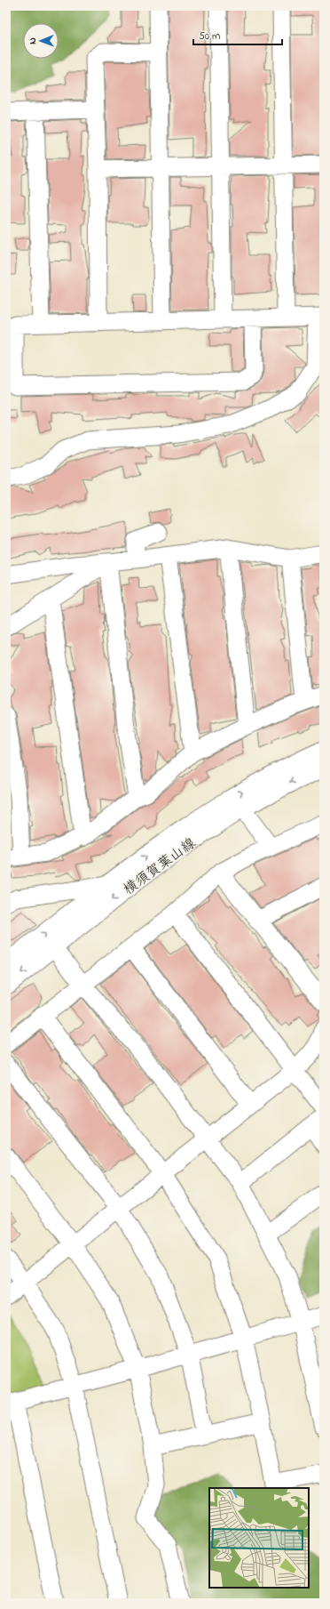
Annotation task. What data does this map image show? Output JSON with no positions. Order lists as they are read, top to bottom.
{
  "streets": {
    "main road": ["横須賀葉山線"]
  },
  "scale_bar": "50 m",
  "north": "left"
}
